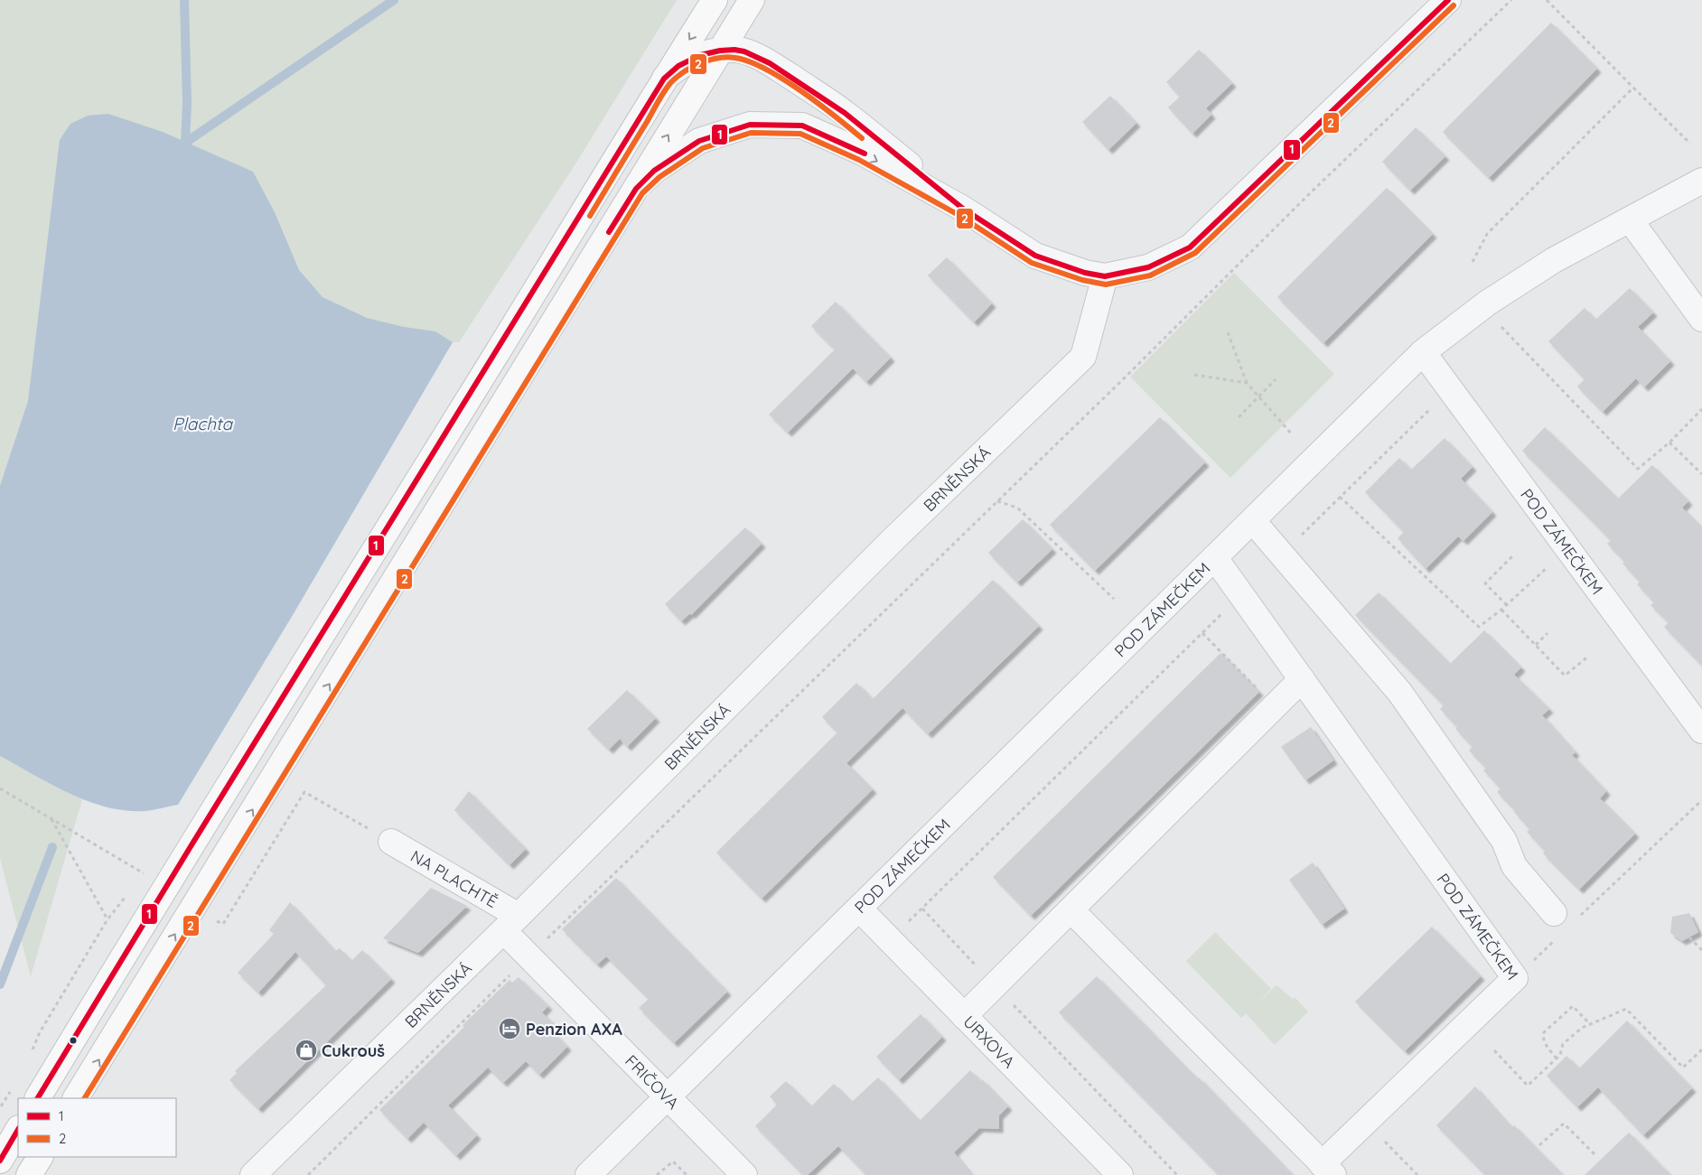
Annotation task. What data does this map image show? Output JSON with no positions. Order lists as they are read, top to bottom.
{
  "streets": {
    "street": [
      "BRNĚNSKÁ",
      "POD ZÁMEČKEM",
      "NA PLACHTĚ",
      "URXOVA",
      "FRIČOVA"
    ]
  },
  "crossings": [
    ["BRNĚNSKÁ", "NA PLACHTĚ"],
    ["BRNĚNSKÁ", "FRIČOVA"],
    ["POD ZÁMEČKEM", "URXOVA"],
    ["POD ZÁMEČKEM", "FRIČOVA"],
    ["NA PLACHTĚ", "FRIČOVA"]
  ],
  "water": ["Plachta"],
  "places": {
    "hotel": ["Penzion AXA"],
    "shop": ["Cukrouš"]
  },
  "lines": ["transit line 1", "transit line 2"],
  "legend": ["1", "2"]
}
